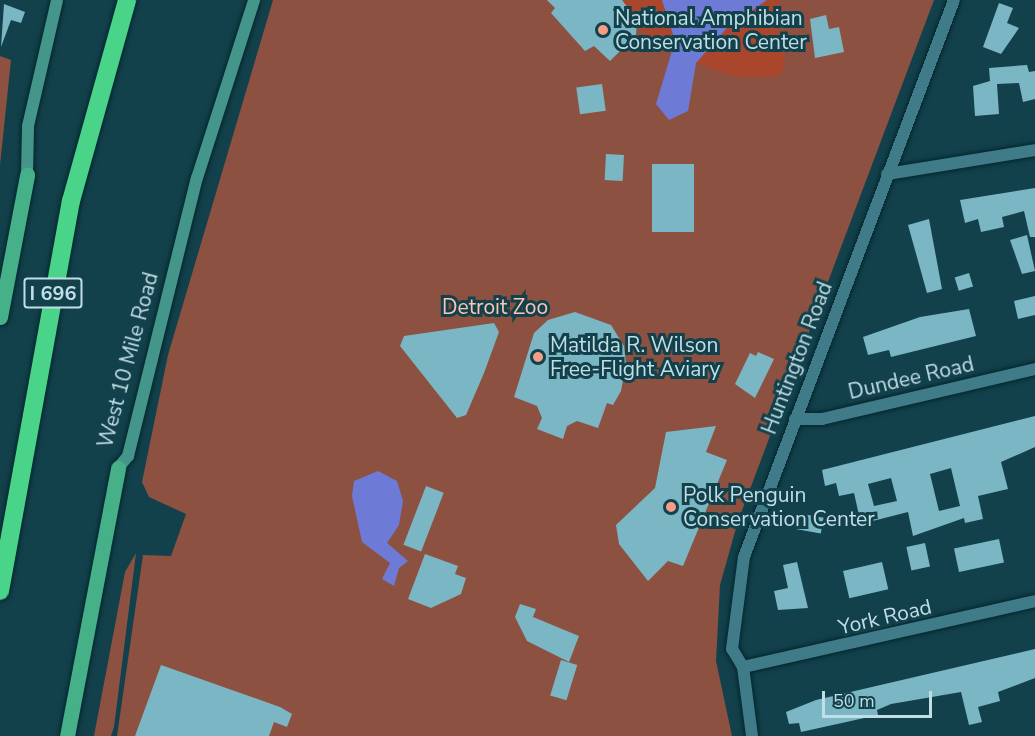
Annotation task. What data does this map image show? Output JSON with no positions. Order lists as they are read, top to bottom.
{
  "streets": {
    "highway": ["I 696"],
    "main road": ["West 10 Mile Road"],
    "street": ["Huntington Road", "Dundee Road", "York Road"]
  },
  "crossings": [
    ["Huntington Road", "Dundee Road"],
    ["Huntington Road", "York Road"]
  ],
  "parks": ["Detroit Zoo"],
  "places": ["National Amphibian Conservation Center", "Matilda R. Wilson Free-Flight Aviary", "Polk Penguin Conservation Center"],
  "scale_bar": "50 m"
}
